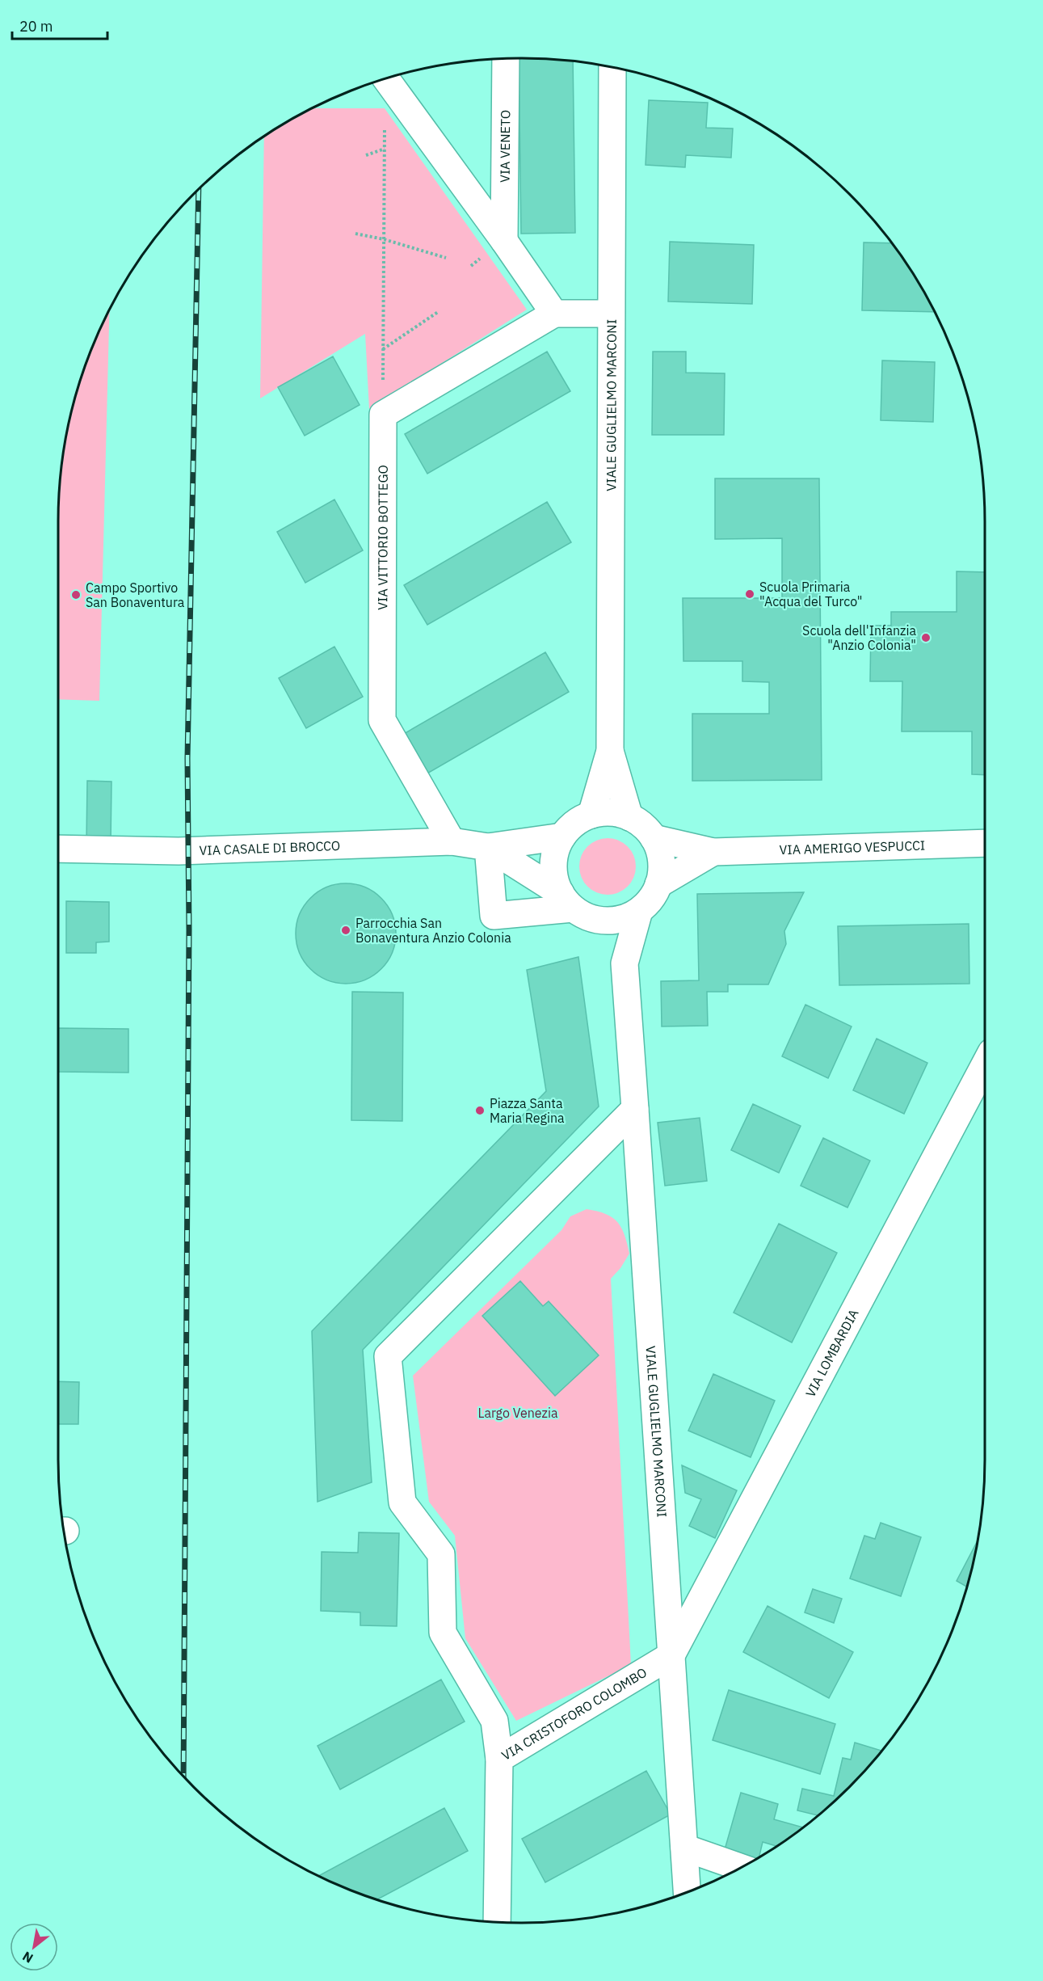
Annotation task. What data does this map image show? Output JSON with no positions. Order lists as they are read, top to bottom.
{
  "streets": {
    "street": [
      "VIA VENETO",
      "VIALE GUGLIELMO MARCONI",
      "VIA VITTORIO BOTTEGO",
      "VIA CASALE DI BROCCO",
      "VIA AMERIGO VESPUCCI",
      "VIA LOMBARDIA",
      "VIA CRISTOFORO COLOMBO"
    ]
  },
  "crossings": [
    ["VIALE GUGLIELMO MARCONI", "VIA AMERIGO VESPUCCI"],
    ["VIALE GUGLIELMO MARCONI", "VIA LOMBARDIA"],
    ["VIALE GUGLIELMO MARCONI", "VIA CRISTOFORO COLOMBO"],
    ["VIA VITTORIO BOTTEGO", "VIA CASALE DI BROCCO"],
    ["VIA LOMBARDIA", "VIA CRISTOFORO COLOMBO"]
  ],
  "parks": ["Largo Venezia"],
  "places": [
    "Scuola Primaria \"Acqua del Turco\"",
    "Campo Sportivo San Bonaventura",
    "Scuola dell'Infanzia \"Anzio Colonia\"",
    "Parrocchia San Bonaventura Anzio Colonia",
    "Piazza Santa Maria Regina"
  ],
  "scale_bar": "20 m",
  "north": "bottom left"
}
